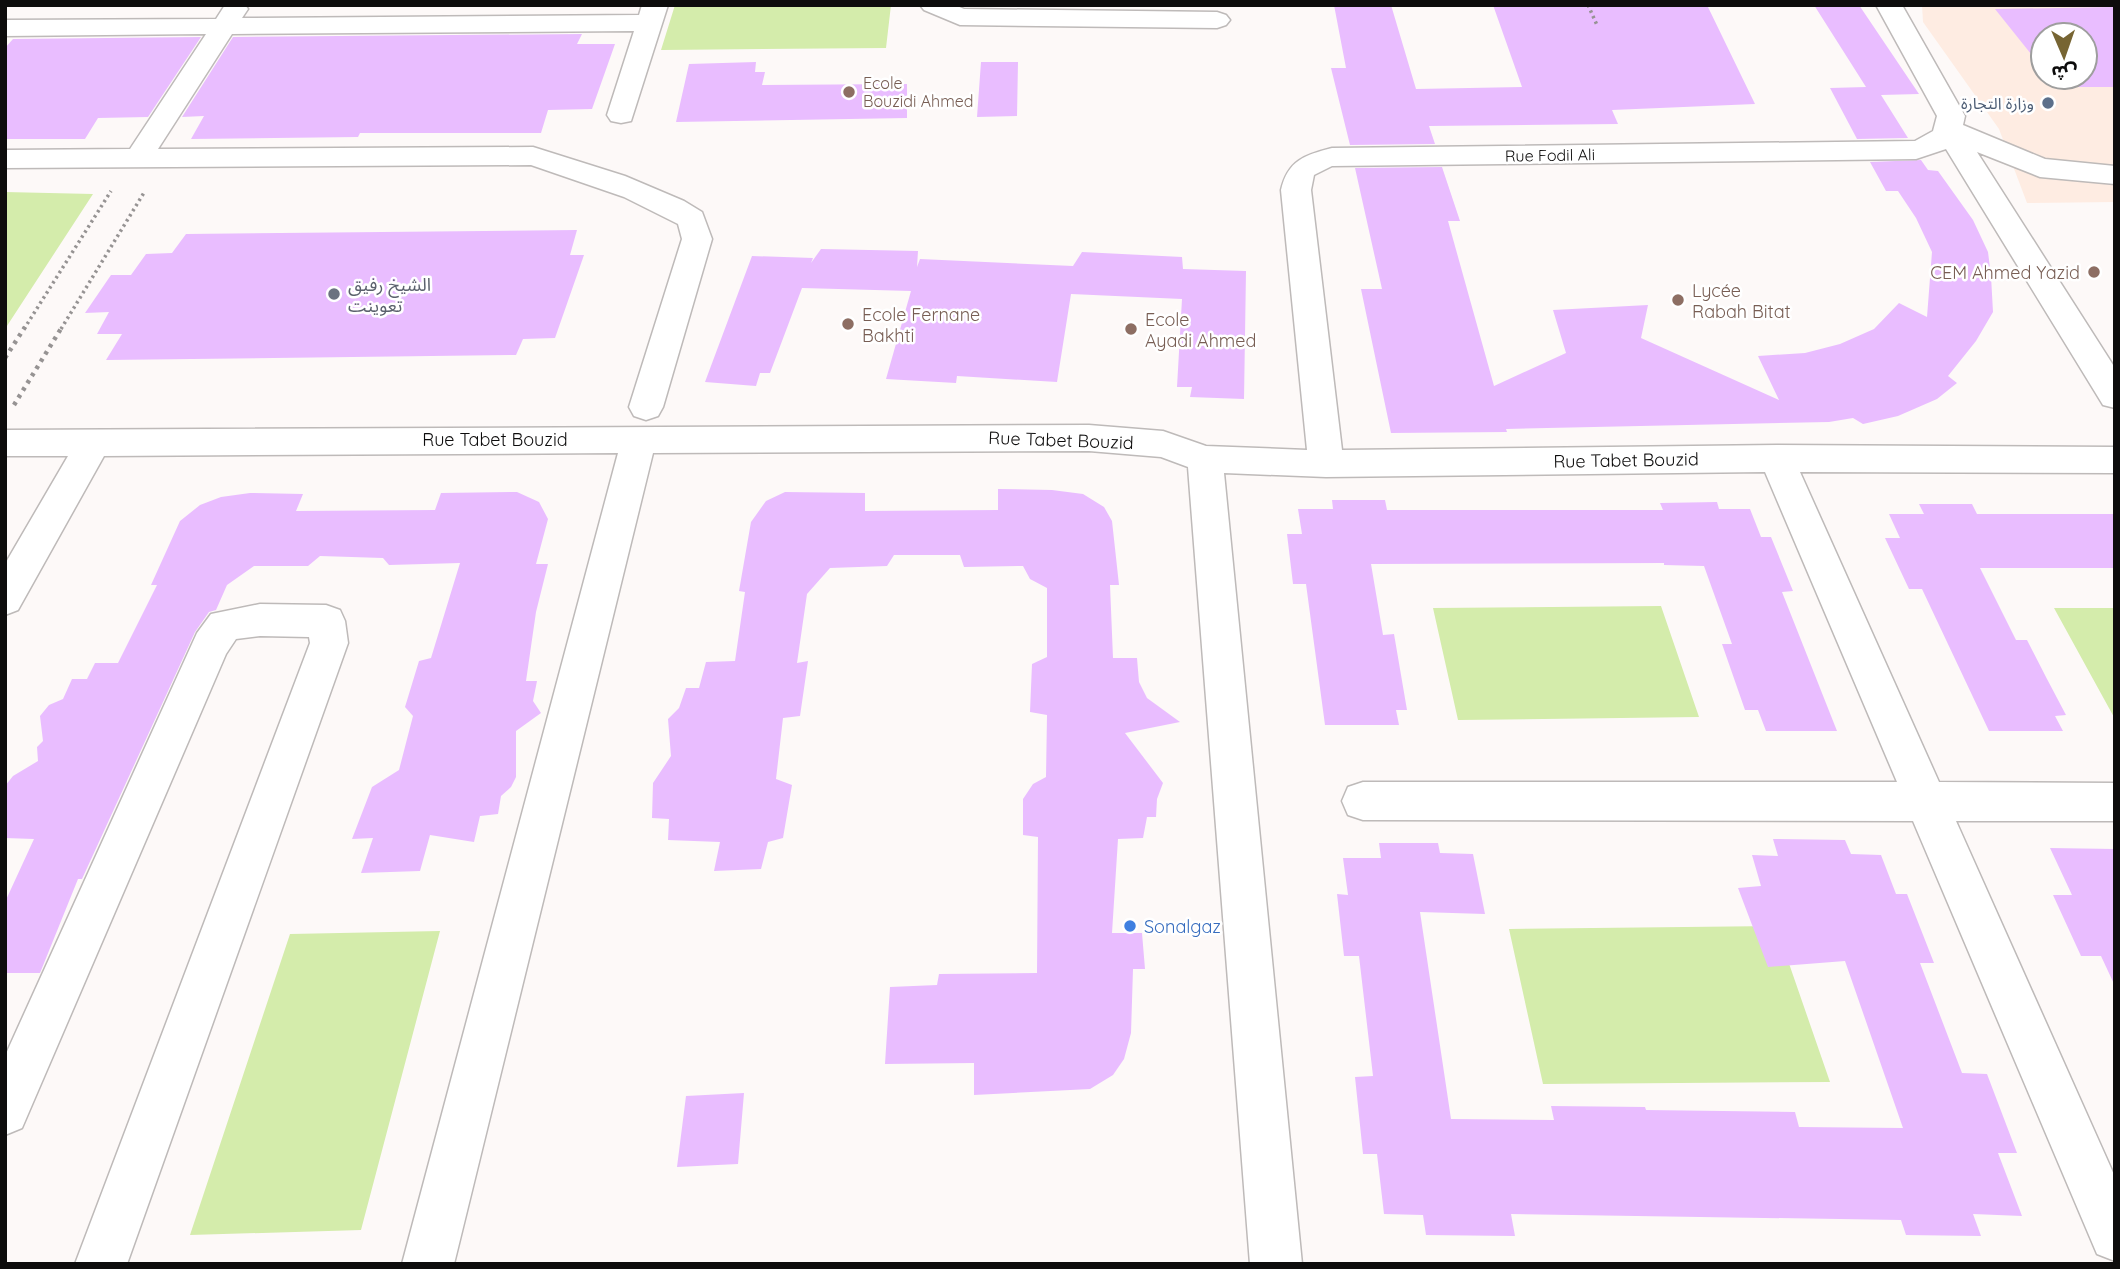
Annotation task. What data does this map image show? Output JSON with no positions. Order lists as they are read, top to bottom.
{
  "streets": {
    "street": ["Rue Fodil Ali", "Rue Tabet Bouzid"]
  },
  "crossings": [
    ["Rue Fodil Ali", "Rue Tabet Bouzid"]
  ],
  "places": [
    "Ecole Bouzidi Ahmed",
    "وزارة التجارة",
    "CEM Ahmed Yazid",
    "الشيخ رفيق تعوينت",
    "Lycée Rabah Bitat",
    "Ecole Fernane Bakhti",
    "Ecole Ayadi Ahmed",
    "Sonalgaz"
  ],
  "north": "bottom"
}
